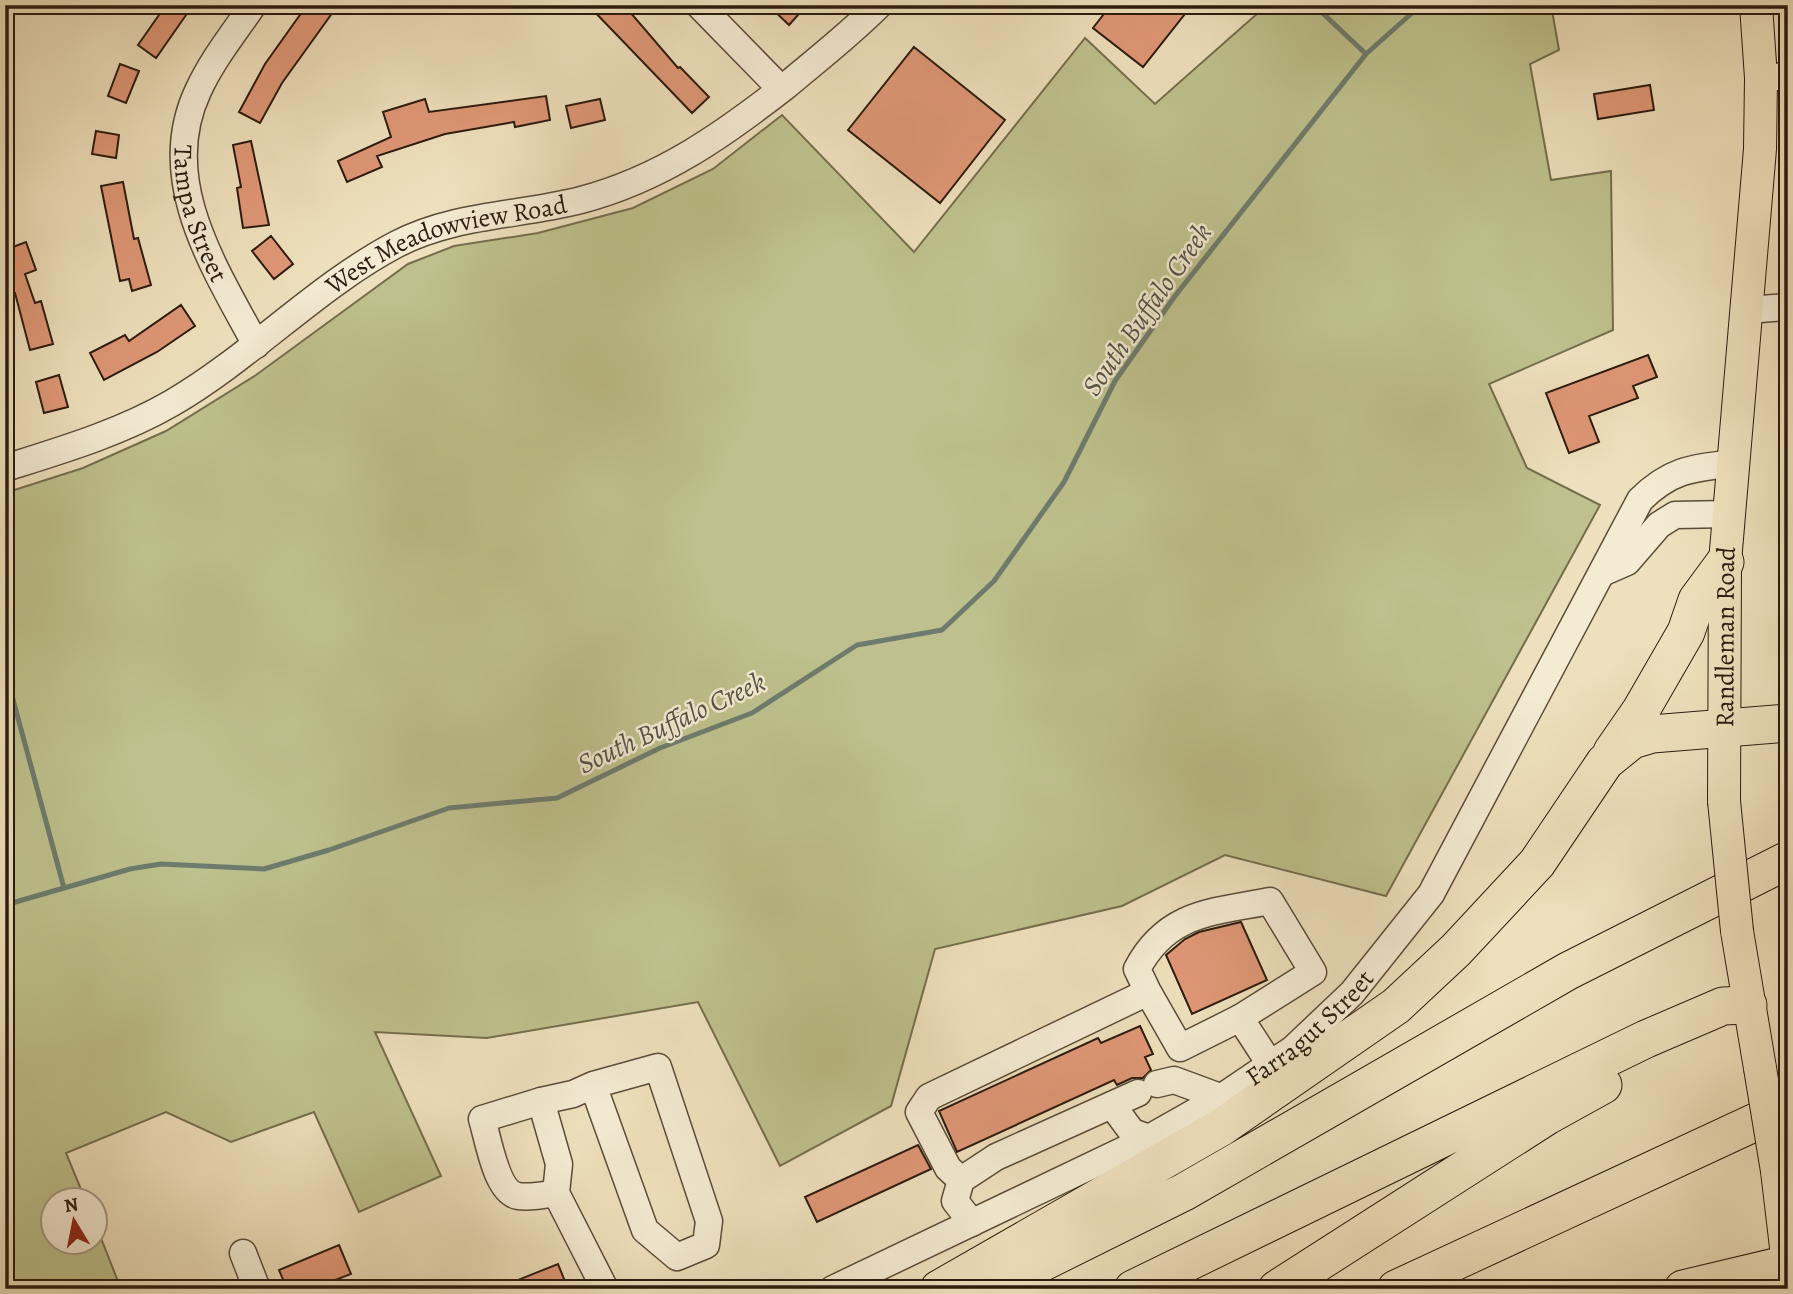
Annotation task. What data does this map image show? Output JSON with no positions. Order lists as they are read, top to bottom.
{
  "streets": {
    "main road": ["Randleman Road"],
    "street": ["Tampa Street", "West Meadowview Road", "Farragut Street"]
  },
  "crossings": [
    ["Tampa Street", "West Meadowview Road"],
    ["Randleman Road", "Farragut Street"]
  ],
  "water": ["South Buffalo Creek"],
  "north": "top"
}
